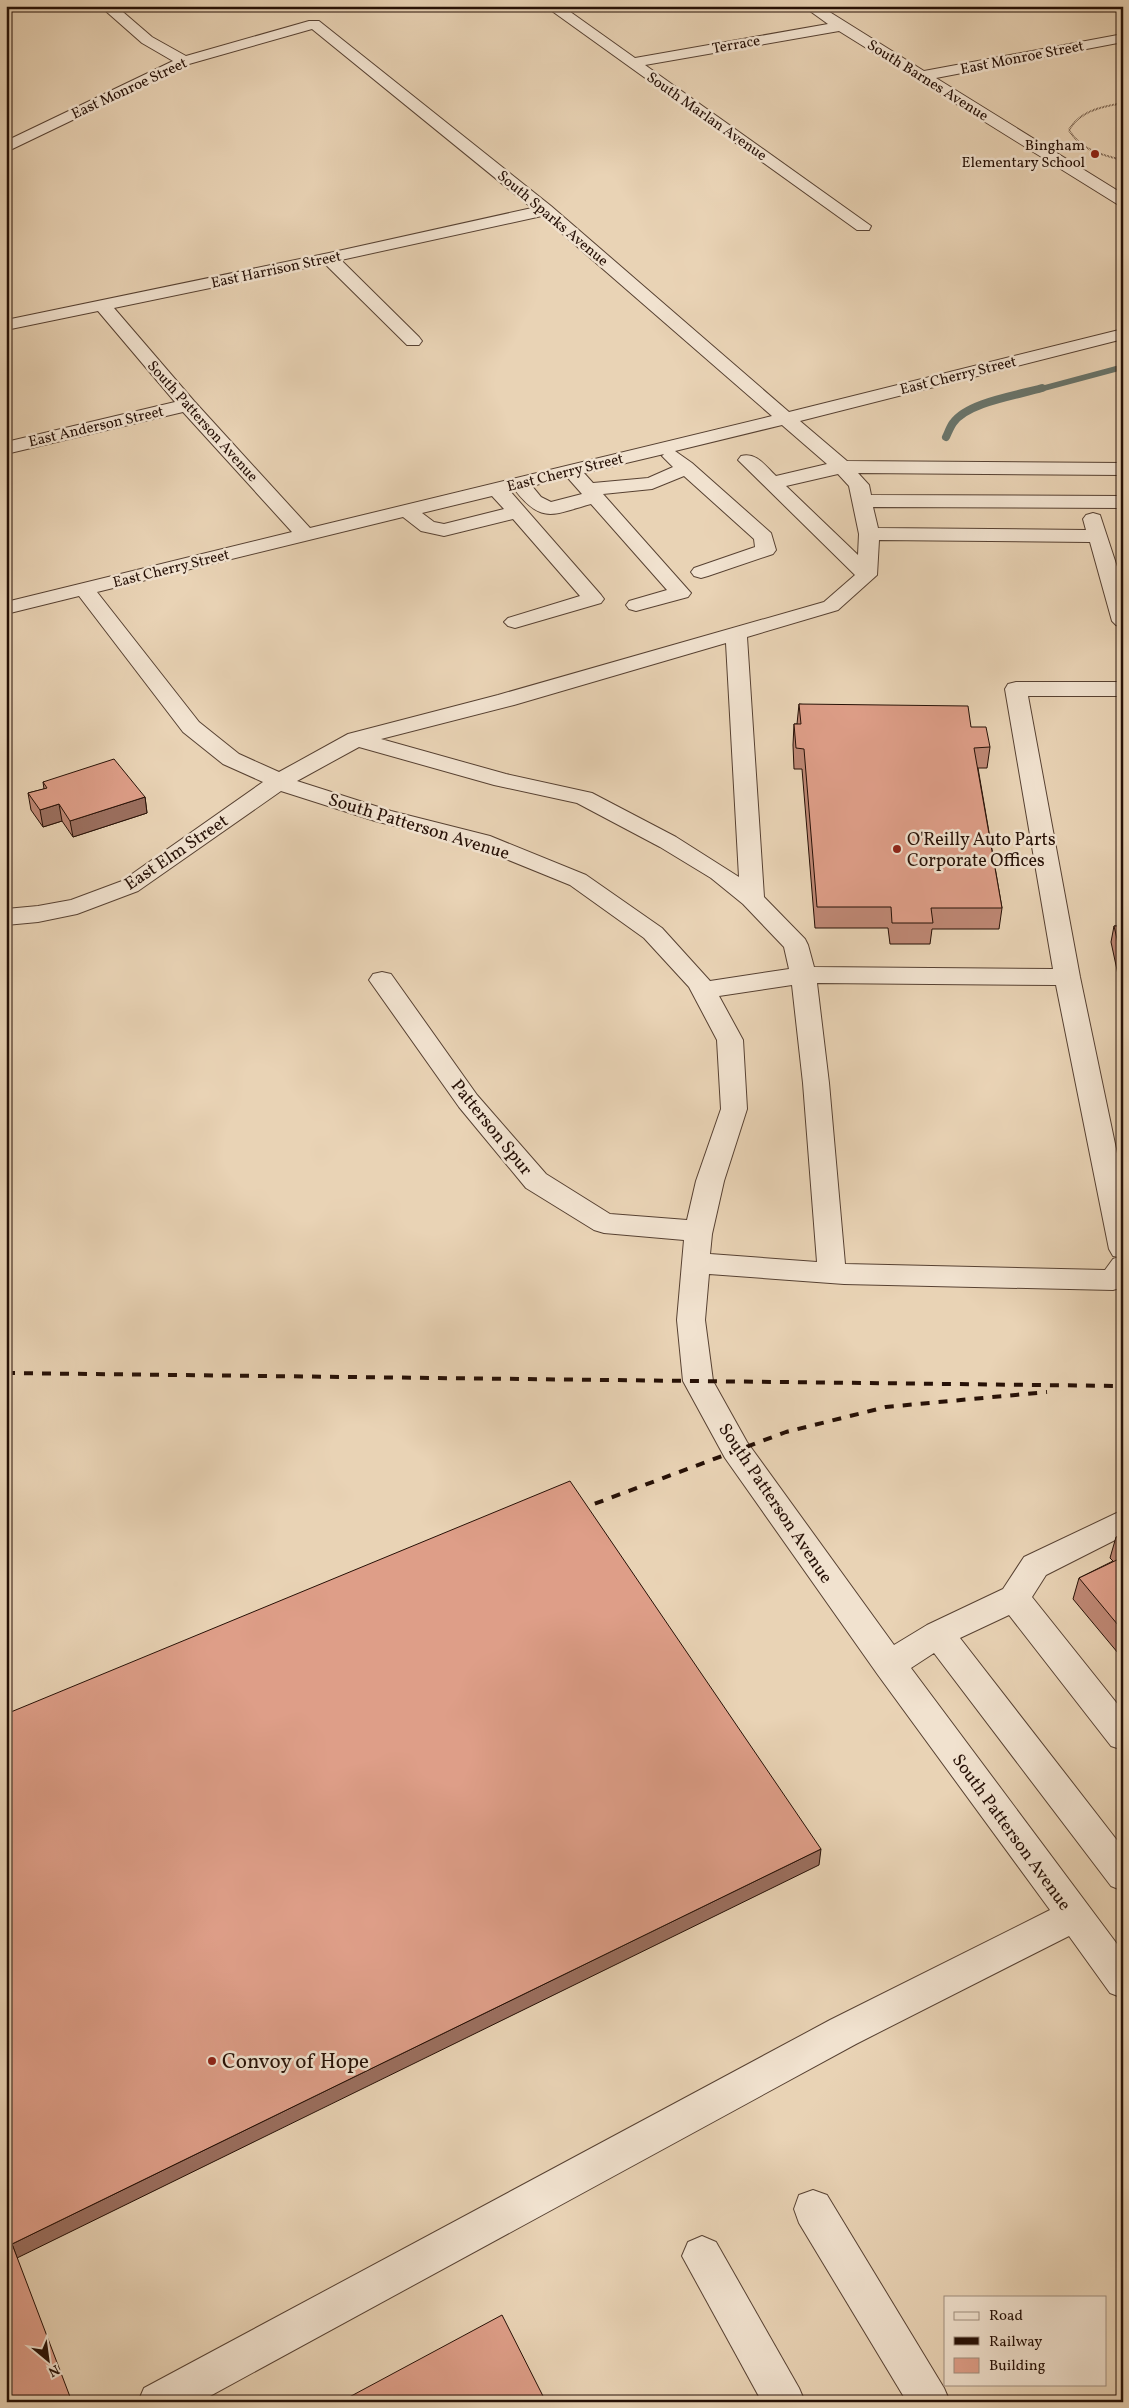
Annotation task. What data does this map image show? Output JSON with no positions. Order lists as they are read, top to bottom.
{
  "streets": {
    "street": [
      "Terrace",
      "East Monroe Street",
      "South Barnes Avenue",
      "South Marlan Avenue",
      "South Sparks Avenue",
      "East Harrison Street",
      "East Cherry Street",
      "South Patterson Avenue",
      "East Anderson Street",
      "East Elm Street",
      "Patterson Spur"
    ]
  },
  "crossings": [
    ["Terrace", "South Barnes Avenue"],
    ["Terrace", "South Marlan Avenue"],
    ["East Monroe Street", "South Barnes Avenue"],
    ["East Monroe Street", "South Sparks Avenue"],
    ["South Sparks Avenue", "East Harrison Street"],
    ["South Sparks Avenue", "East Cherry Street"],
    ["South Sparks Avenue", "East Elm Street"],
    ["East Harrison Street", "South Patterson Avenue"],
    ["East Cherry Street", "South Patterson Avenue"],
    ["South Patterson Avenue", "East Anderson Street"],
    ["South Patterson Avenue", "East Elm Street"],
    ["South Patterson Avenue", "Patterson Spur"]
  ],
  "places": ["Bingham Elementary School", "O'Reilly Auto Parts Corporate Offices", "Convoy of Hope"],
  "legend": ["Road", "Railway", "Building"],
  "north": "bottom right"
}
